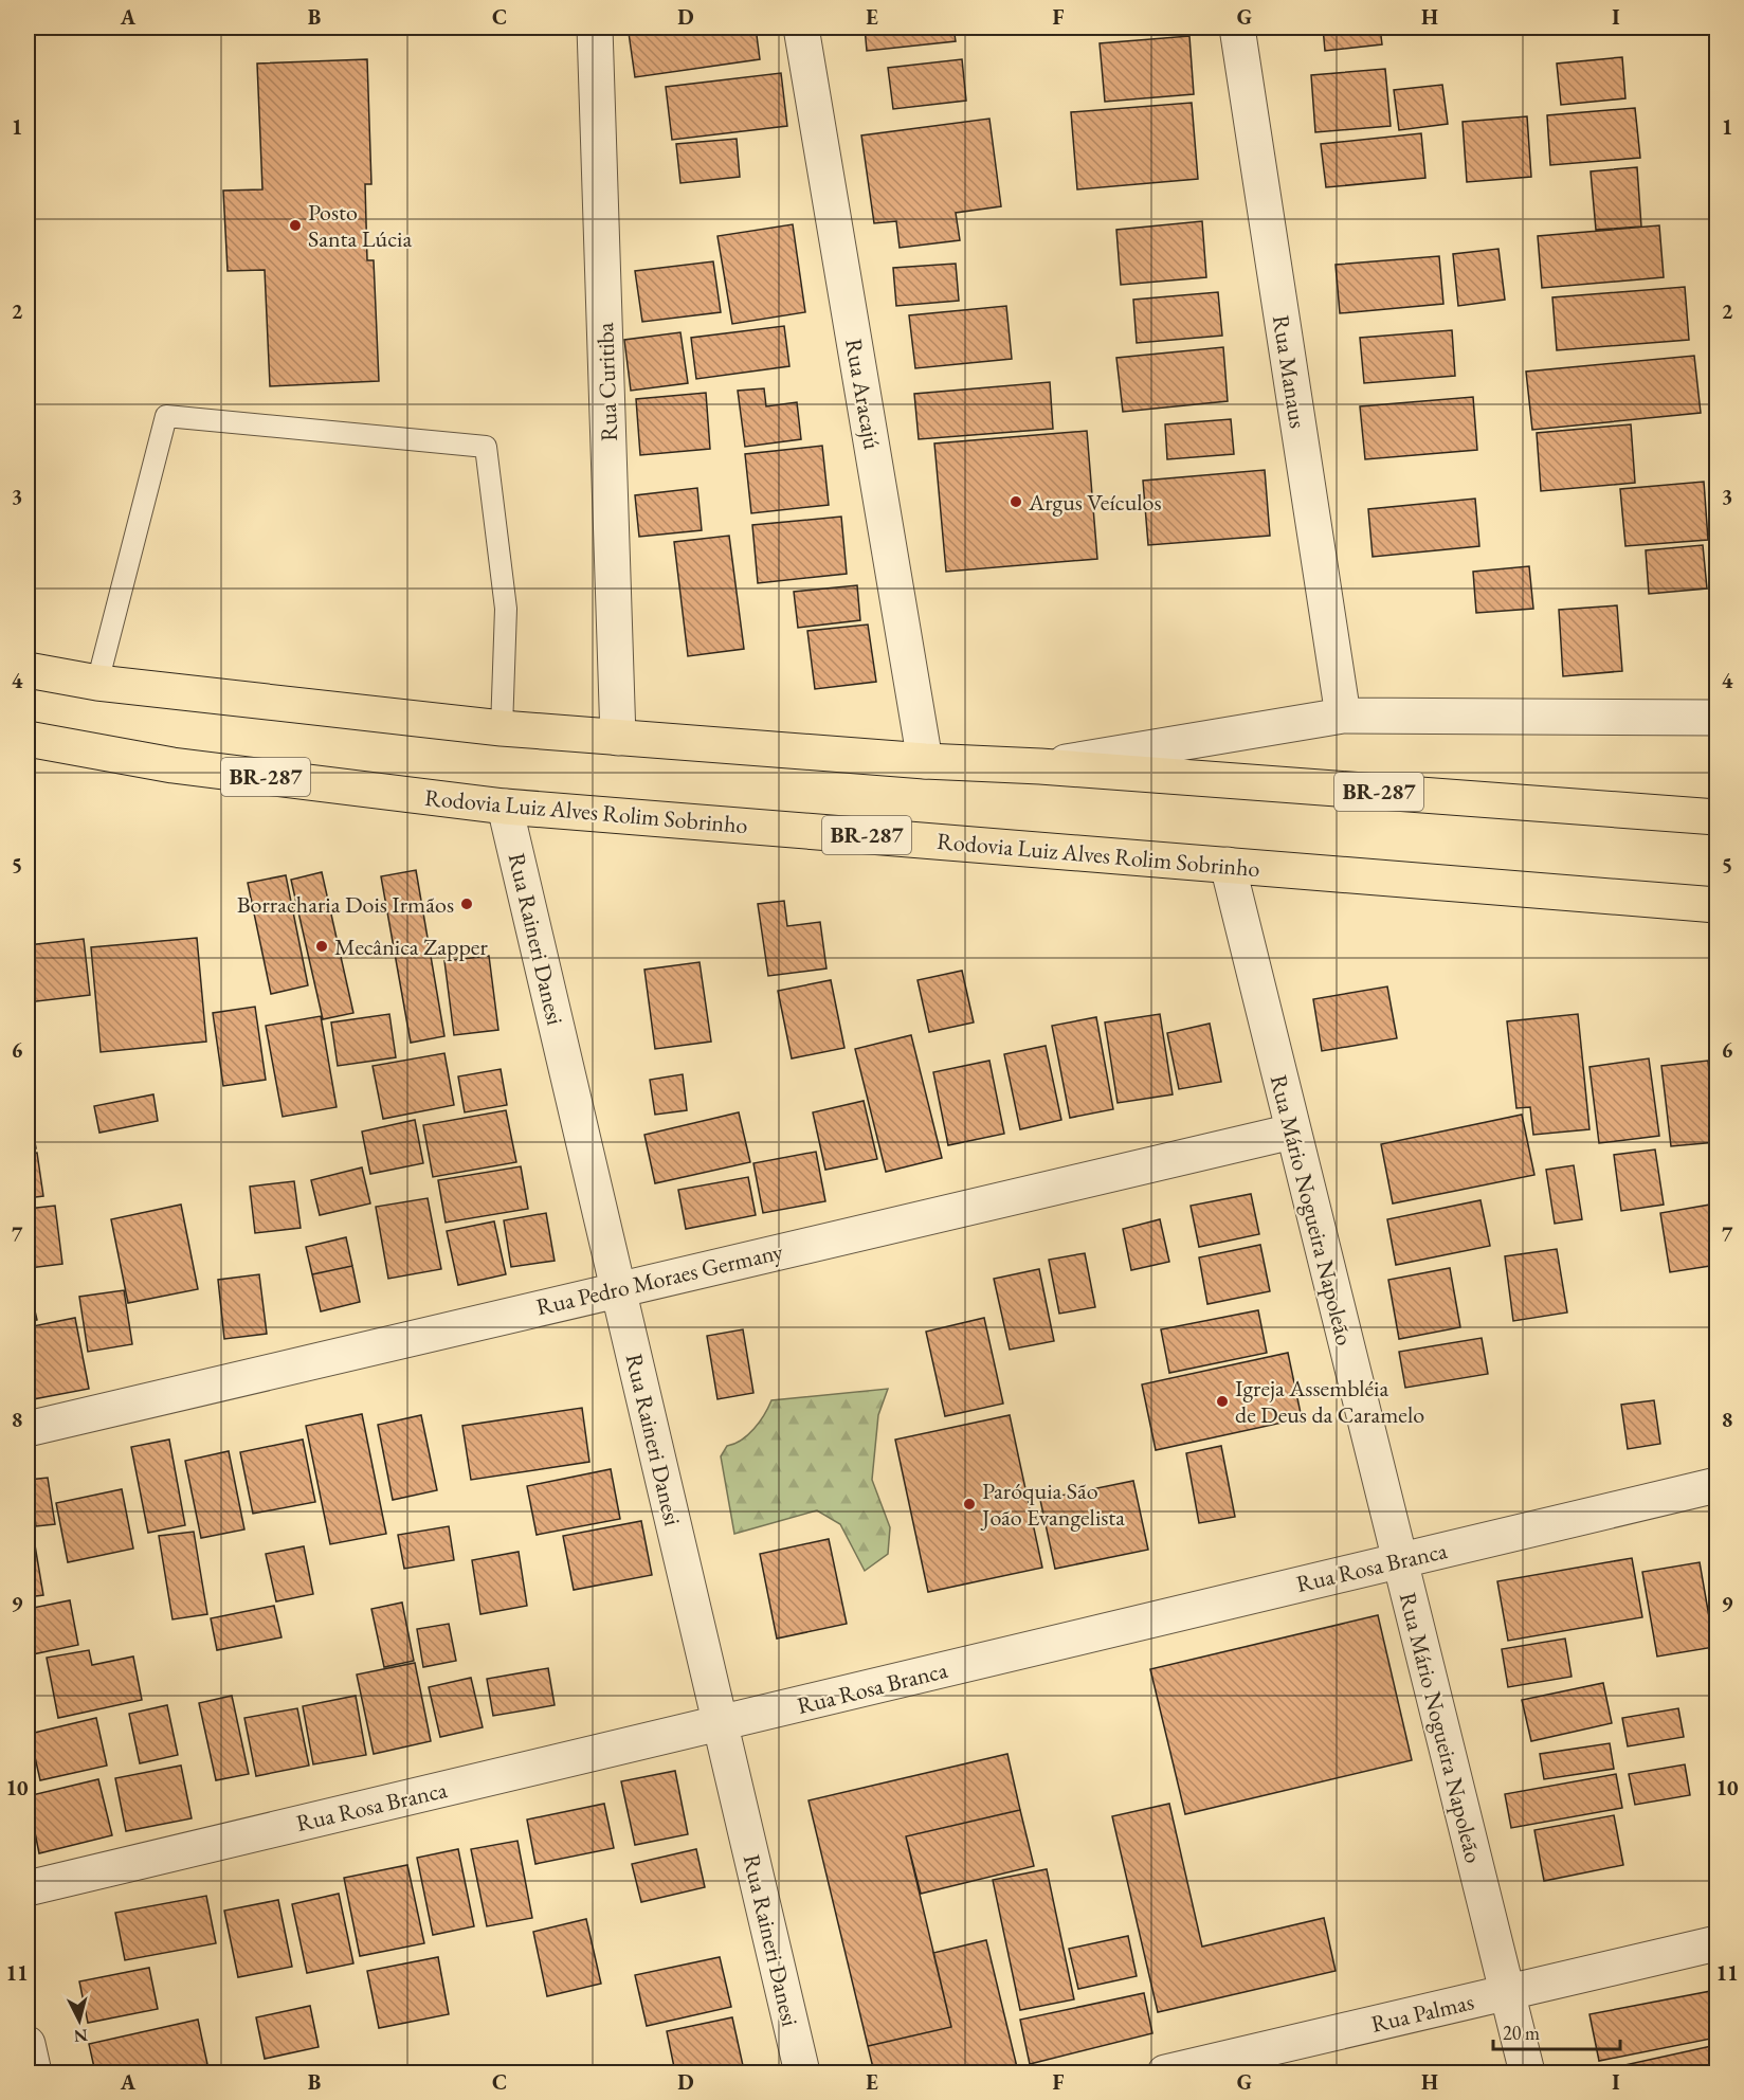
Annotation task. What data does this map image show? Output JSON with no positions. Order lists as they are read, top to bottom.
{
  "streets": {
    "highway": ["BR-287", "Rodovia Luiz Alves Rolim Sobrinho"],
    "street": [
      "Rua Manaus",
      "Rua Curitiba",
      "Rua Aracajú",
      "Rua Raineri Danesi",
      "Rua Mário Nogueira Napoleão",
      "Rua Pedro Moraes Germany",
      "Rua Rosa Branca",
      "Rua Palmas"
    ]
  },
  "crossings": [
    ["Rua Curitiba", "BR-287"],
    ["Rua Aracajú", "BR-287"],
    ["Rodovia Luiz Alves Rolim Sobrinho", "Rua Raineri Danesi"],
    ["Rodovia Luiz Alves Rolim Sobrinho", "Rua Mário Nogueira Napoleão"],
    ["Rua Raineri Danesi", "Rua Pedro Moraes Germany"],
    ["Rua Raineri Danesi", "Rua Rosa Branca"],
    ["Rua Mário Nogueira Napoleão", "Rua Pedro Moraes Germany"],
    ["Rua Mário Nogueira Napoleão", "Rua Rosa Branca"],
    ["Rua Mário Nogueira Napoleão", "Rua Palmas"]
  ],
  "places": [
    "Posto Santa Lúcia",
    "Argus Veículos",
    "Borracharia Dois Irmãos",
    "Mecânica Zapper",
    "Igreja Assembléia de Deus da Caramelo",
    "Paróquia São João Evangelista"
  ],
  "scale_bar": "20 m",
  "north": "bottom",
  "grid": {
    "columns": [
      "A",
      "B",
      "C",
      "D",
      "E",
      "F",
      "G",
      "H",
      "I"
    ],
    "rows": [
      "1",
      "2",
      "3",
      "4",
      "5",
      "6",
      "7",
      "8",
      "9",
      "10",
      "11"
    ]
  }
}
